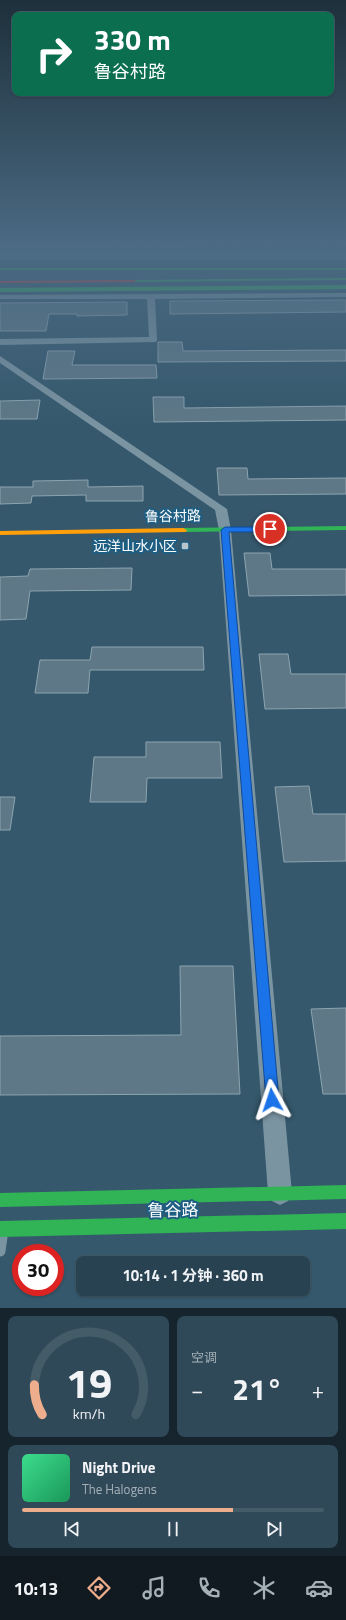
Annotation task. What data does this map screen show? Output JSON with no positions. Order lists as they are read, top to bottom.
{
  "streets": {
    "main road": ["鲁谷村路", "鲁谷路"]
  },
  "places": {
    "transit": ["远洋山水小区"]
  },
  "page": {
    "turn": ["330 m", "鲁谷村路"],
    "limit": "30",
    "trip": "10:14 · 1 分钟 · 360 m",
    "tile": "空调",
    "heat": ["−", "21°", "+"],
    "song": ["Night Drive", "The Halogens"],
    "tabs": "10:13",
    "gauge": ["19", "km/h"]
  }
}
